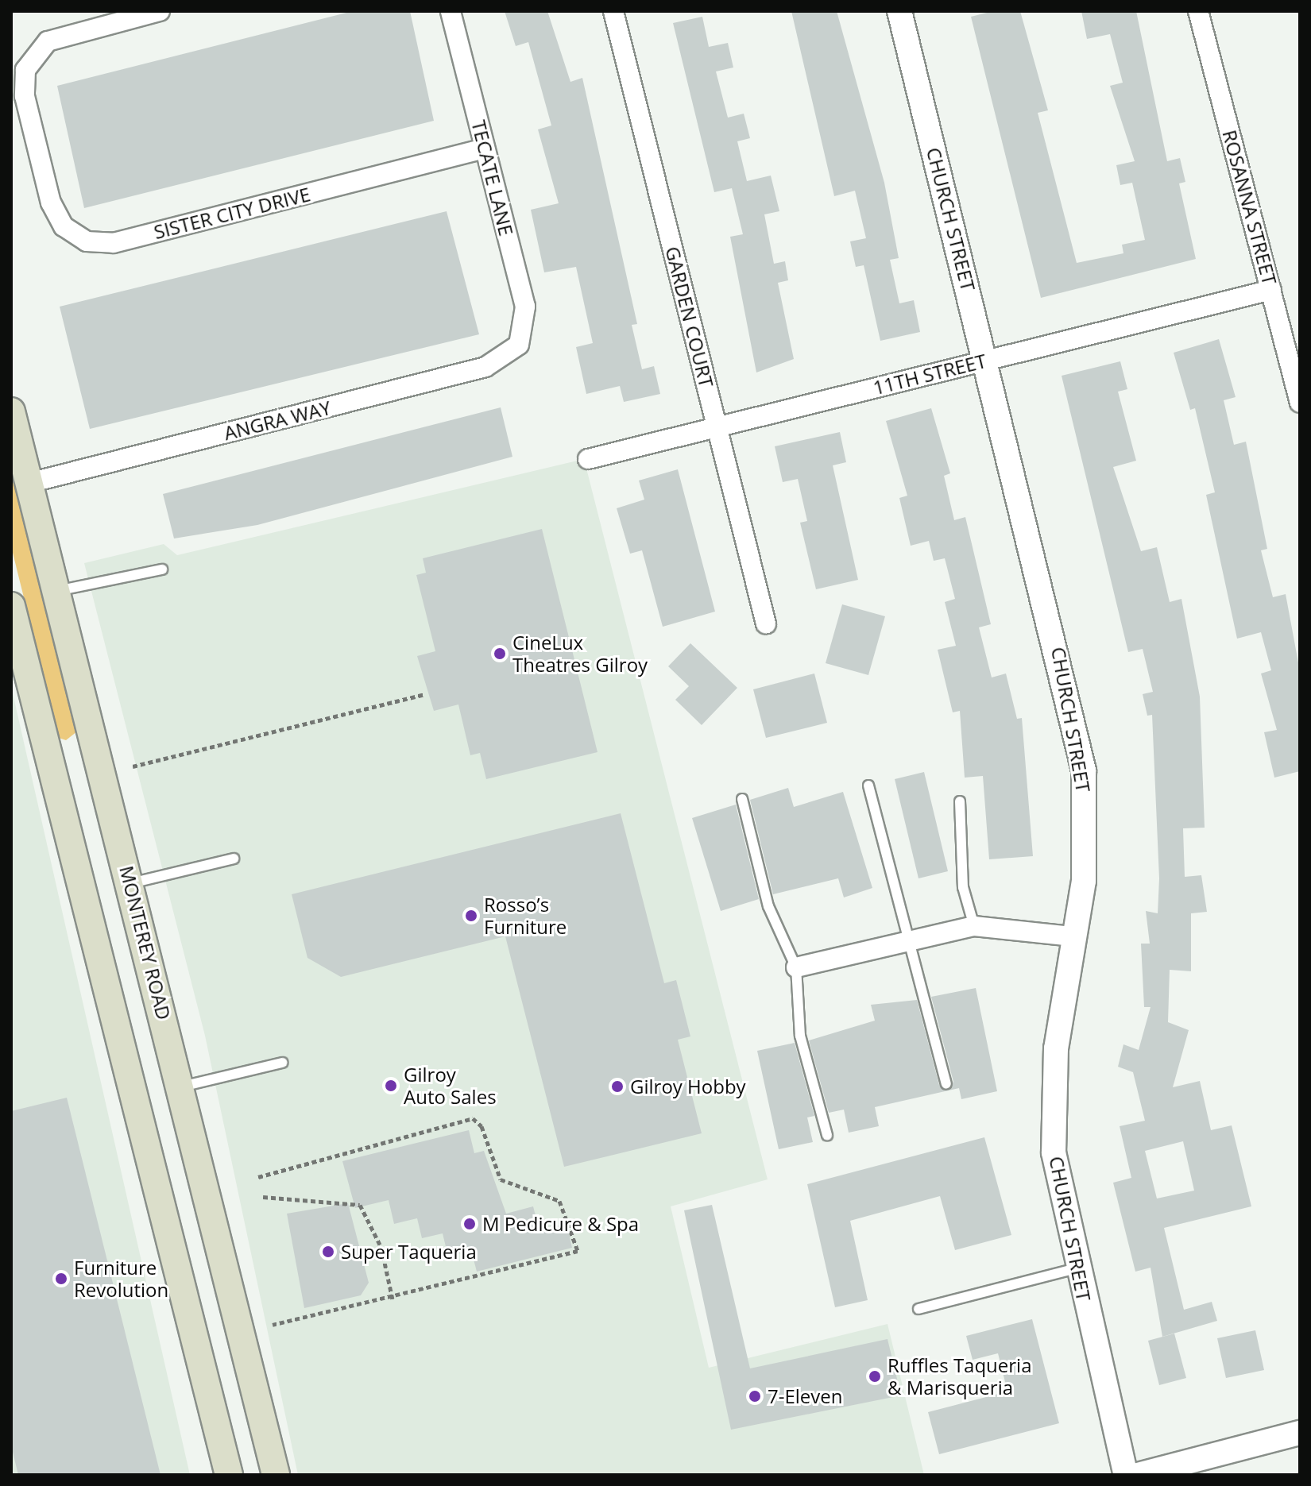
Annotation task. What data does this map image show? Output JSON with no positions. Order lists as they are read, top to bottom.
{
  "streets": {
    "main road": ["MONTEREY ROAD"],
    "street": [
      "TECATE LANE",
      "ROSANNA STREET",
      "SISTER CITY DRIVE",
      "CHURCH STREET",
      "GARDEN COURT",
      "11TH STREET",
      "ANGRA WAY"
    ]
  },
  "crossings": [
    ["TECATE LANE", "SISTER CITY DRIVE"],
    ["TECATE LANE", "ANGRA WAY"],
    ["ROSANNA STREET", "11TH STREET"],
    ["CHURCH STREET", "11TH STREET"],
    ["GARDEN COURT", "11TH STREET"],
    ["ANGRA WAY", "MONTEREY ROAD"]
  ],
  "places": [
    "CineLux Theatres Gilroy",
    "Rosso’s Furniture",
    "Gilroy Auto Sales",
    "Gilroy Hobby",
    "M Pedicure & Spa",
    "Super Taqueria",
    "Furniture Revolution",
    "Ruffles Taqueria & Marisqueria",
    "7-Eleven"
  ]
}
